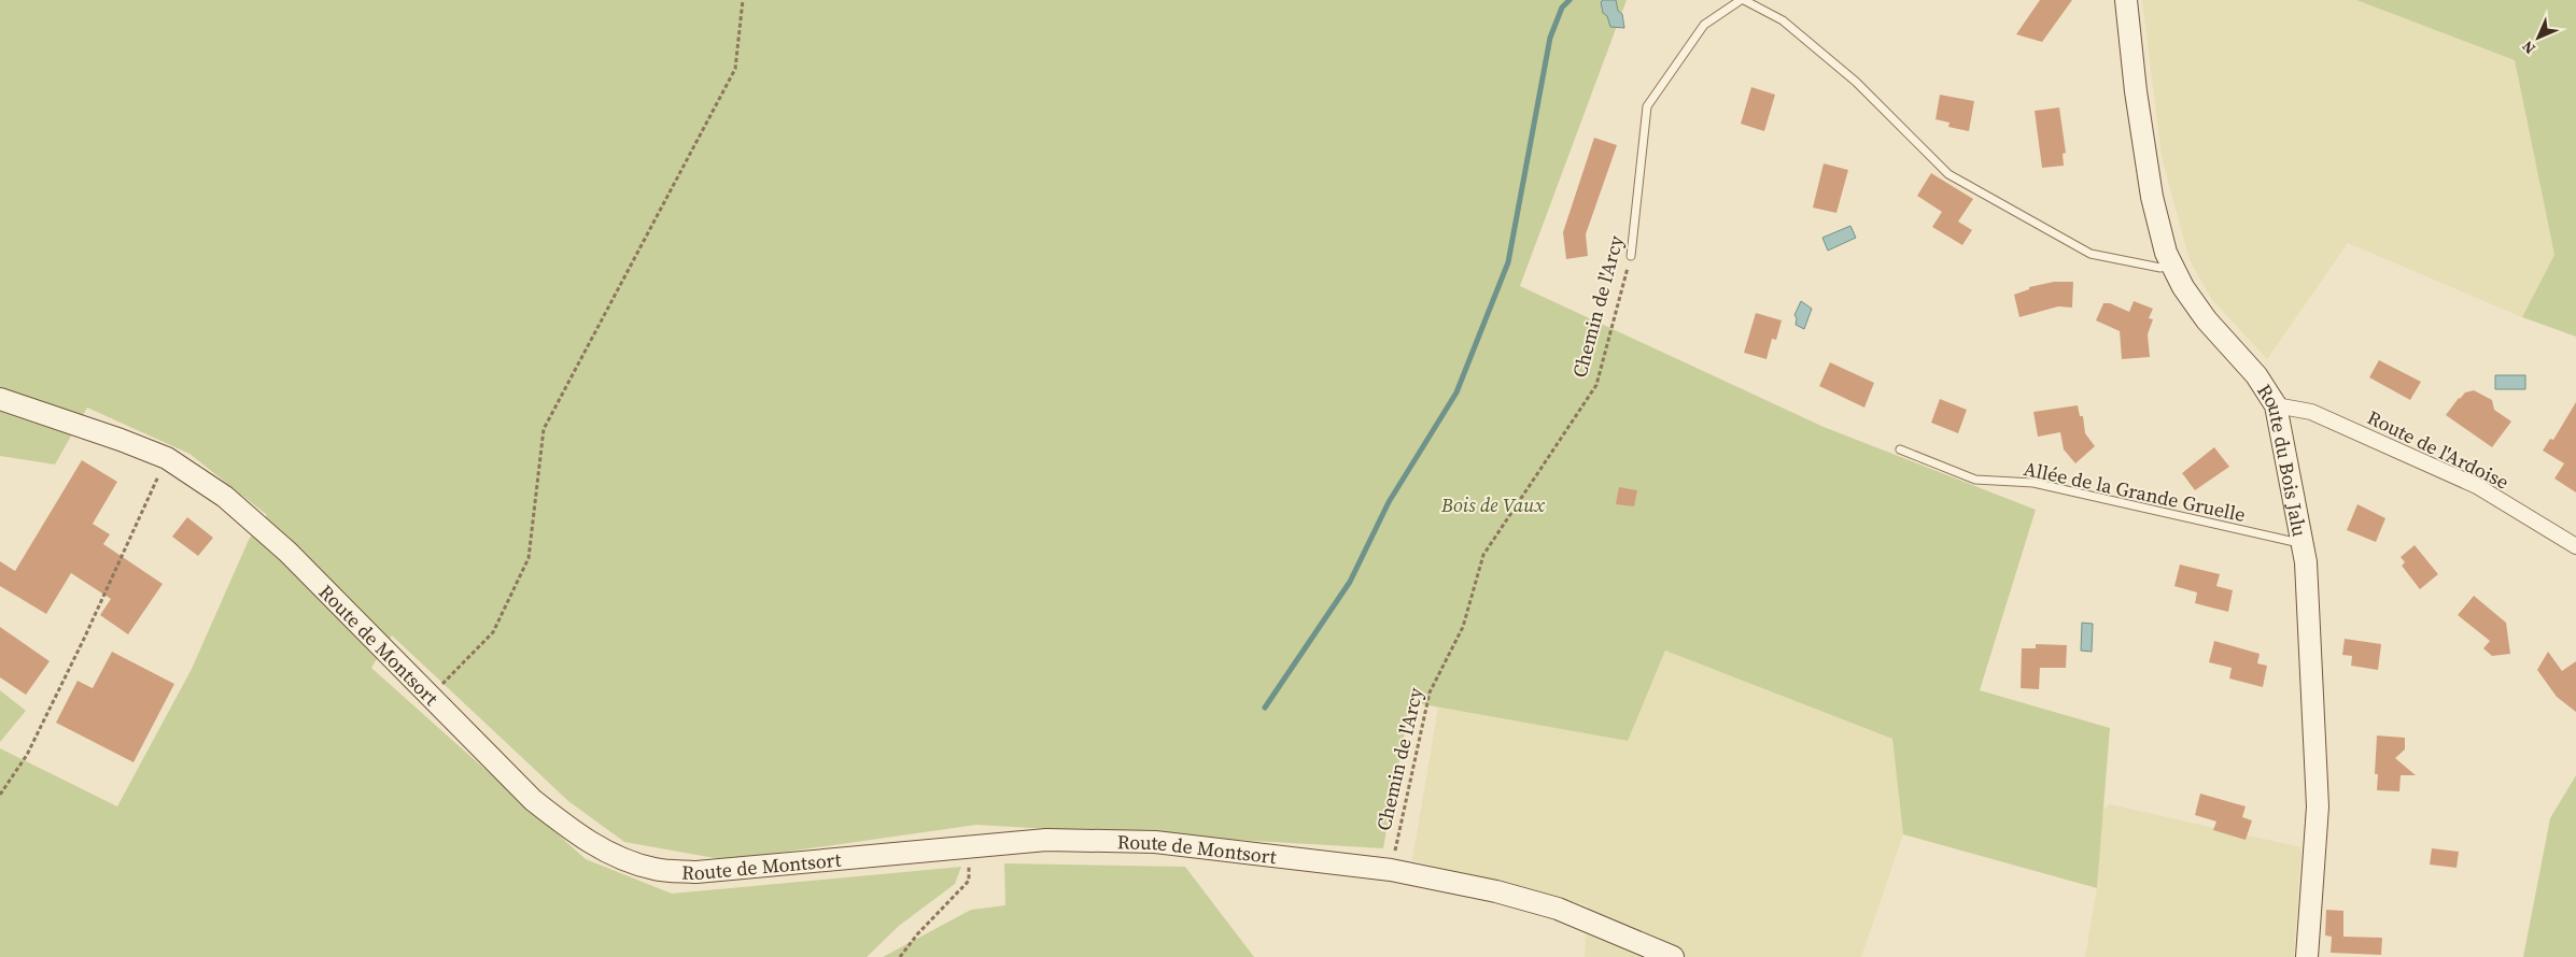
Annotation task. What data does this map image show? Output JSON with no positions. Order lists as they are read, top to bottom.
{
  "streets": {
    "street": ["Route de l'Ardoise", "Route du Bois Jalu", "Route de Montsort"],
    "lane": ["Chemin de l'Arcy", "Allée de la Grande Gruelle"]
  },
  "crossings": [
    ["Chemin de l'Arcy", "Route du Bois Jalu"],
    ["Chemin de l'Arcy", "Route de Montsort"],
    ["Route de l'Ardoise", "Route du Bois Jalu"],
    ["Route du Bois Jalu", "Allée de la Grande Gruelle"]
  ],
  "parks": ["Bois de Vaux"],
  "north": "bottom left"
}
